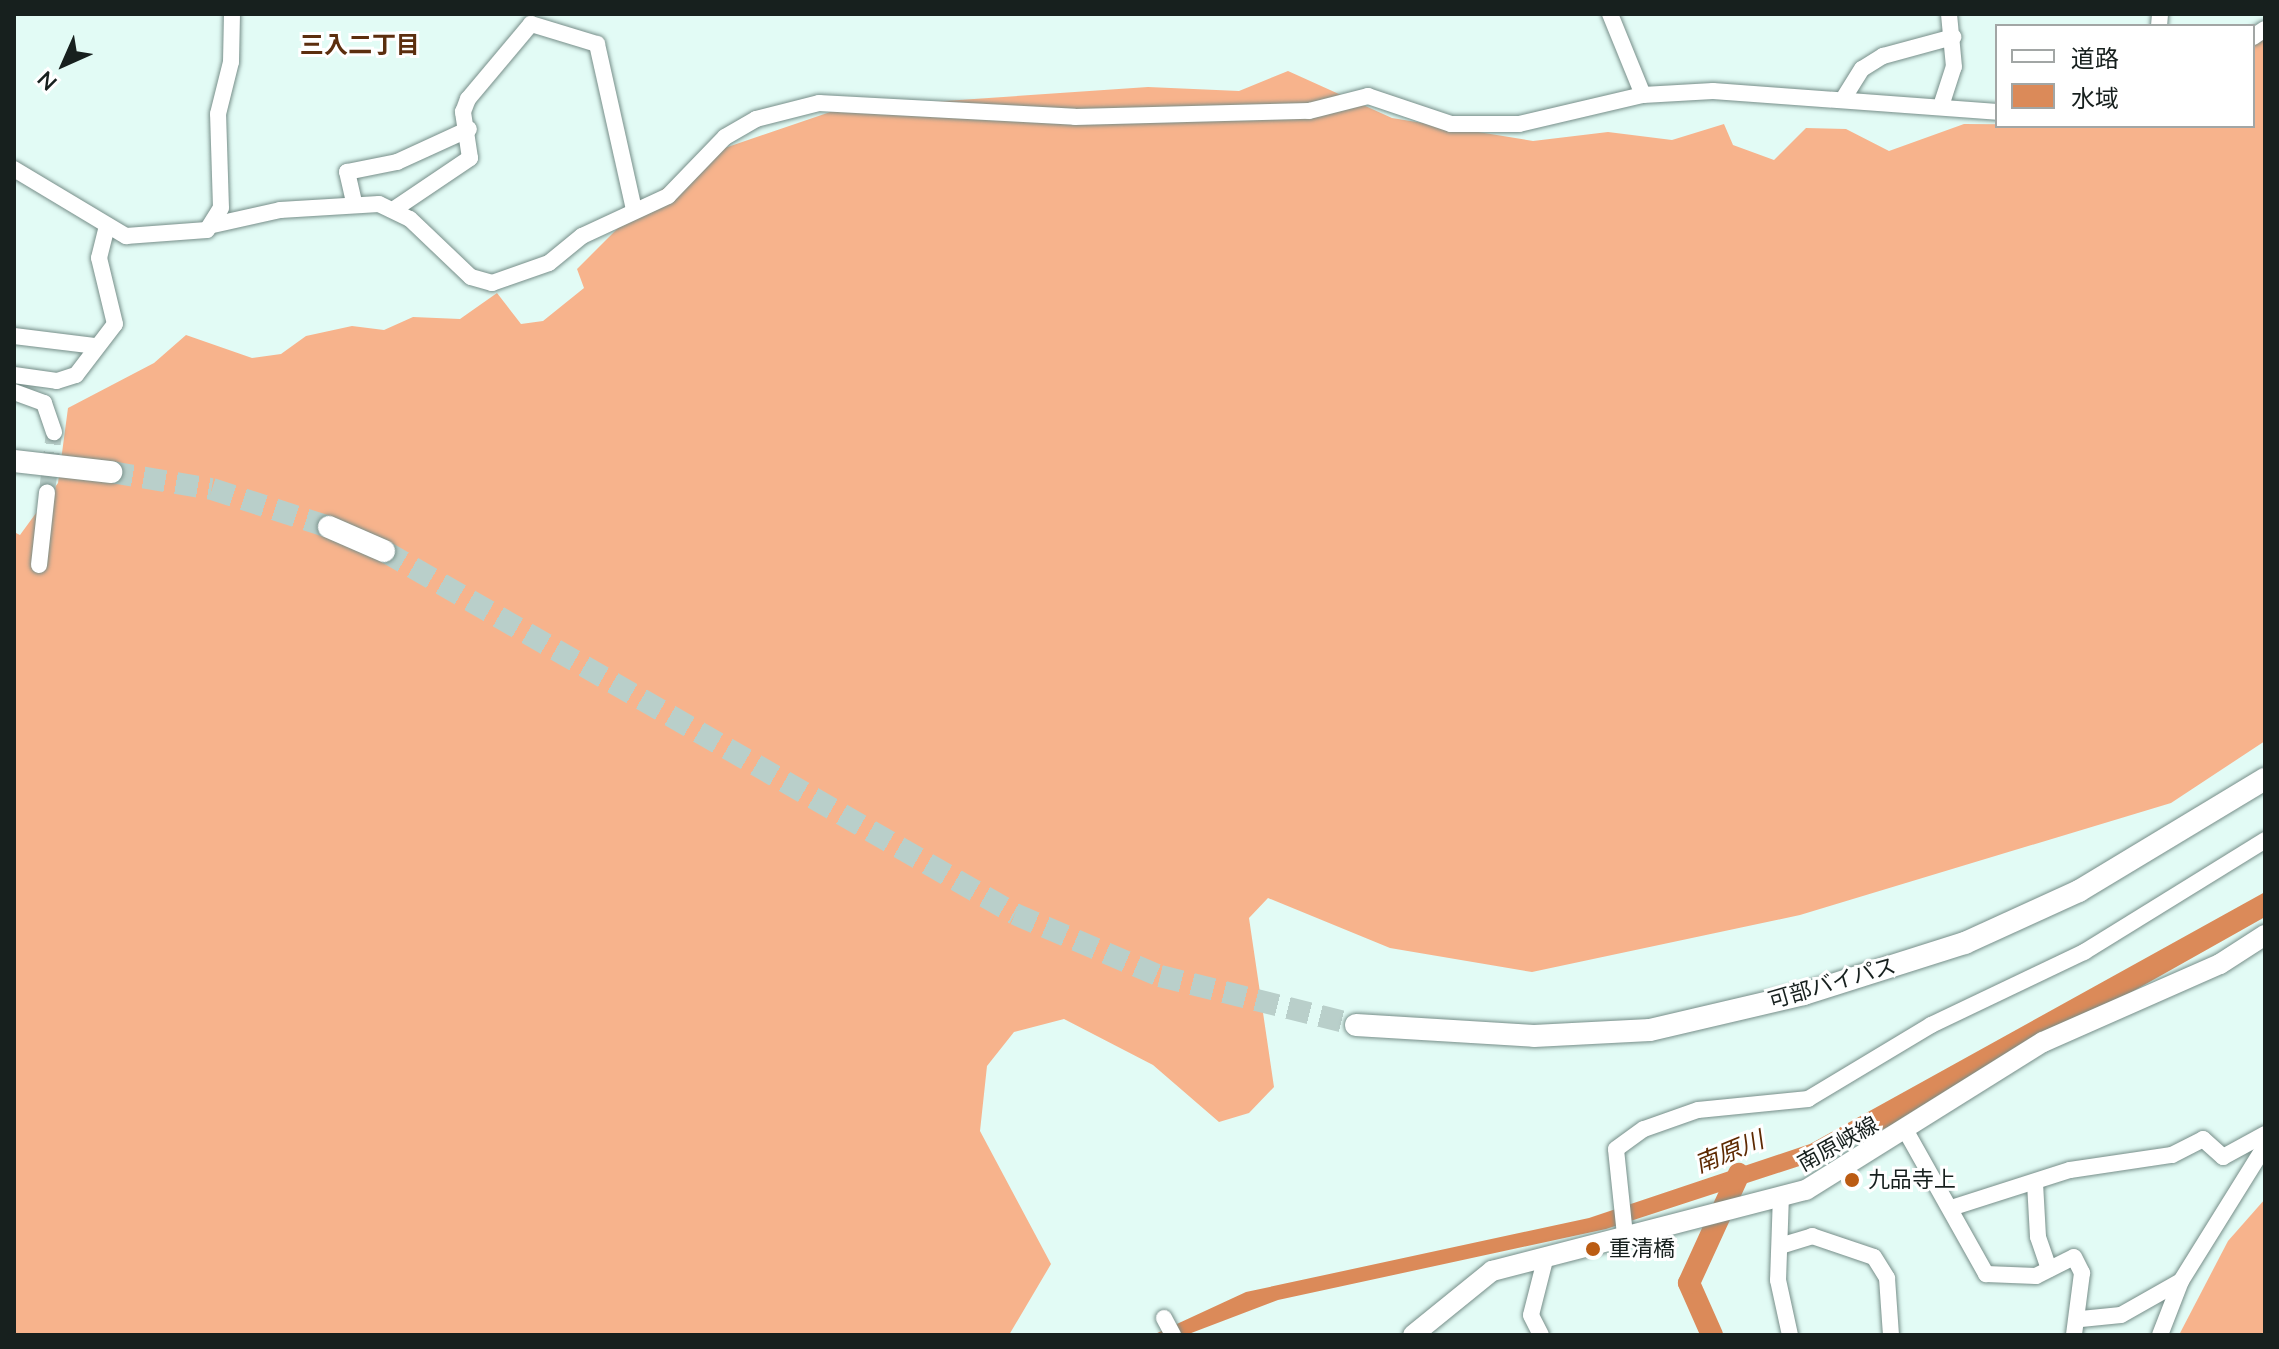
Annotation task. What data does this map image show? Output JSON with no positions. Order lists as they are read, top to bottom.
{
  "streets": {
    "highway": ["可部バイパス"],
    "main road": ["南原峡線"]
  },
  "districts": ["三入二丁目"],
  "water": ["南原川"],
  "places": ["九品寺上", "重清橋"],
  "legend": ["道路", "水域"],
  "north": "bottom left"
}
